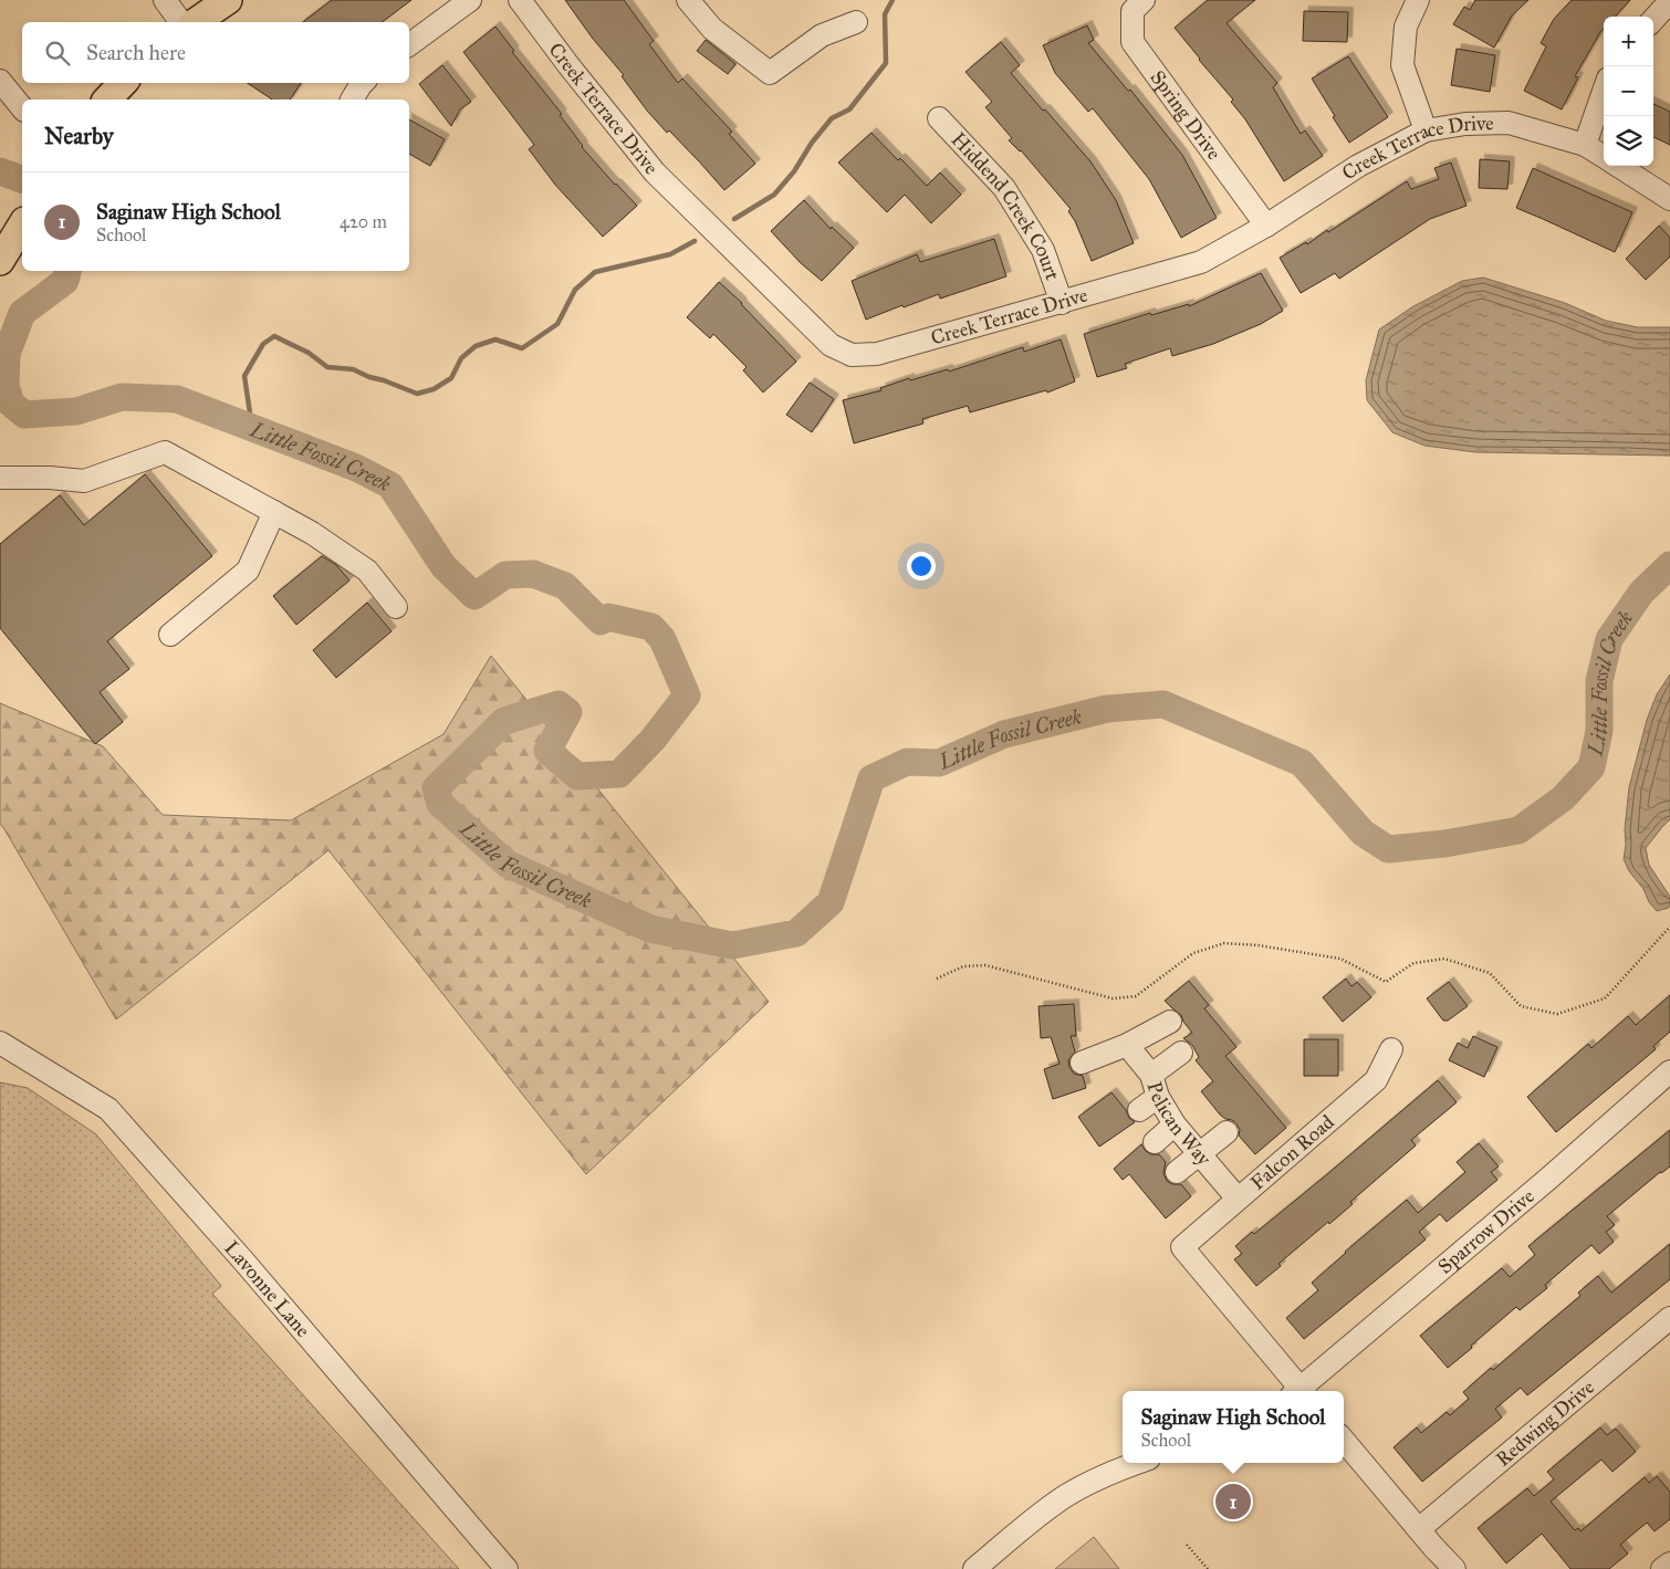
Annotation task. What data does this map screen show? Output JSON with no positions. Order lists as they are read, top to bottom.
{
  "streets": {
    "street": [
      "Creek Terrace Drive",
      "Spring Drive",
      "Hiddend Creek Court",
      "Pelican Way",
      "Falcon Road",
      "Sparrow Drive",
      "Lavonne Lane",
      "Redwing Drive"
    ]
  },
  "crossings": [
    ["Creek Terrace Drive", "Spring Drive"],
    ["Creek Terrace Drive", "Hiddend Creek Court"],
    ["Pelican Way", "Falcon Road"]
  ],
  "water": ["Little Fossil Creek"],
  "page": {
    "map_buttons": ["+", "−"],
    "search": "Search here",
    "heading": "Nearby",
    "list": [
      {
        "mark": "1",
        "name": "Saginaw High School",
        "note": "School",
        "value": "420 m"
      }
    ],
    "popup": ["Saginaw High School", "School"],
    "pins": "1"
  }
}
